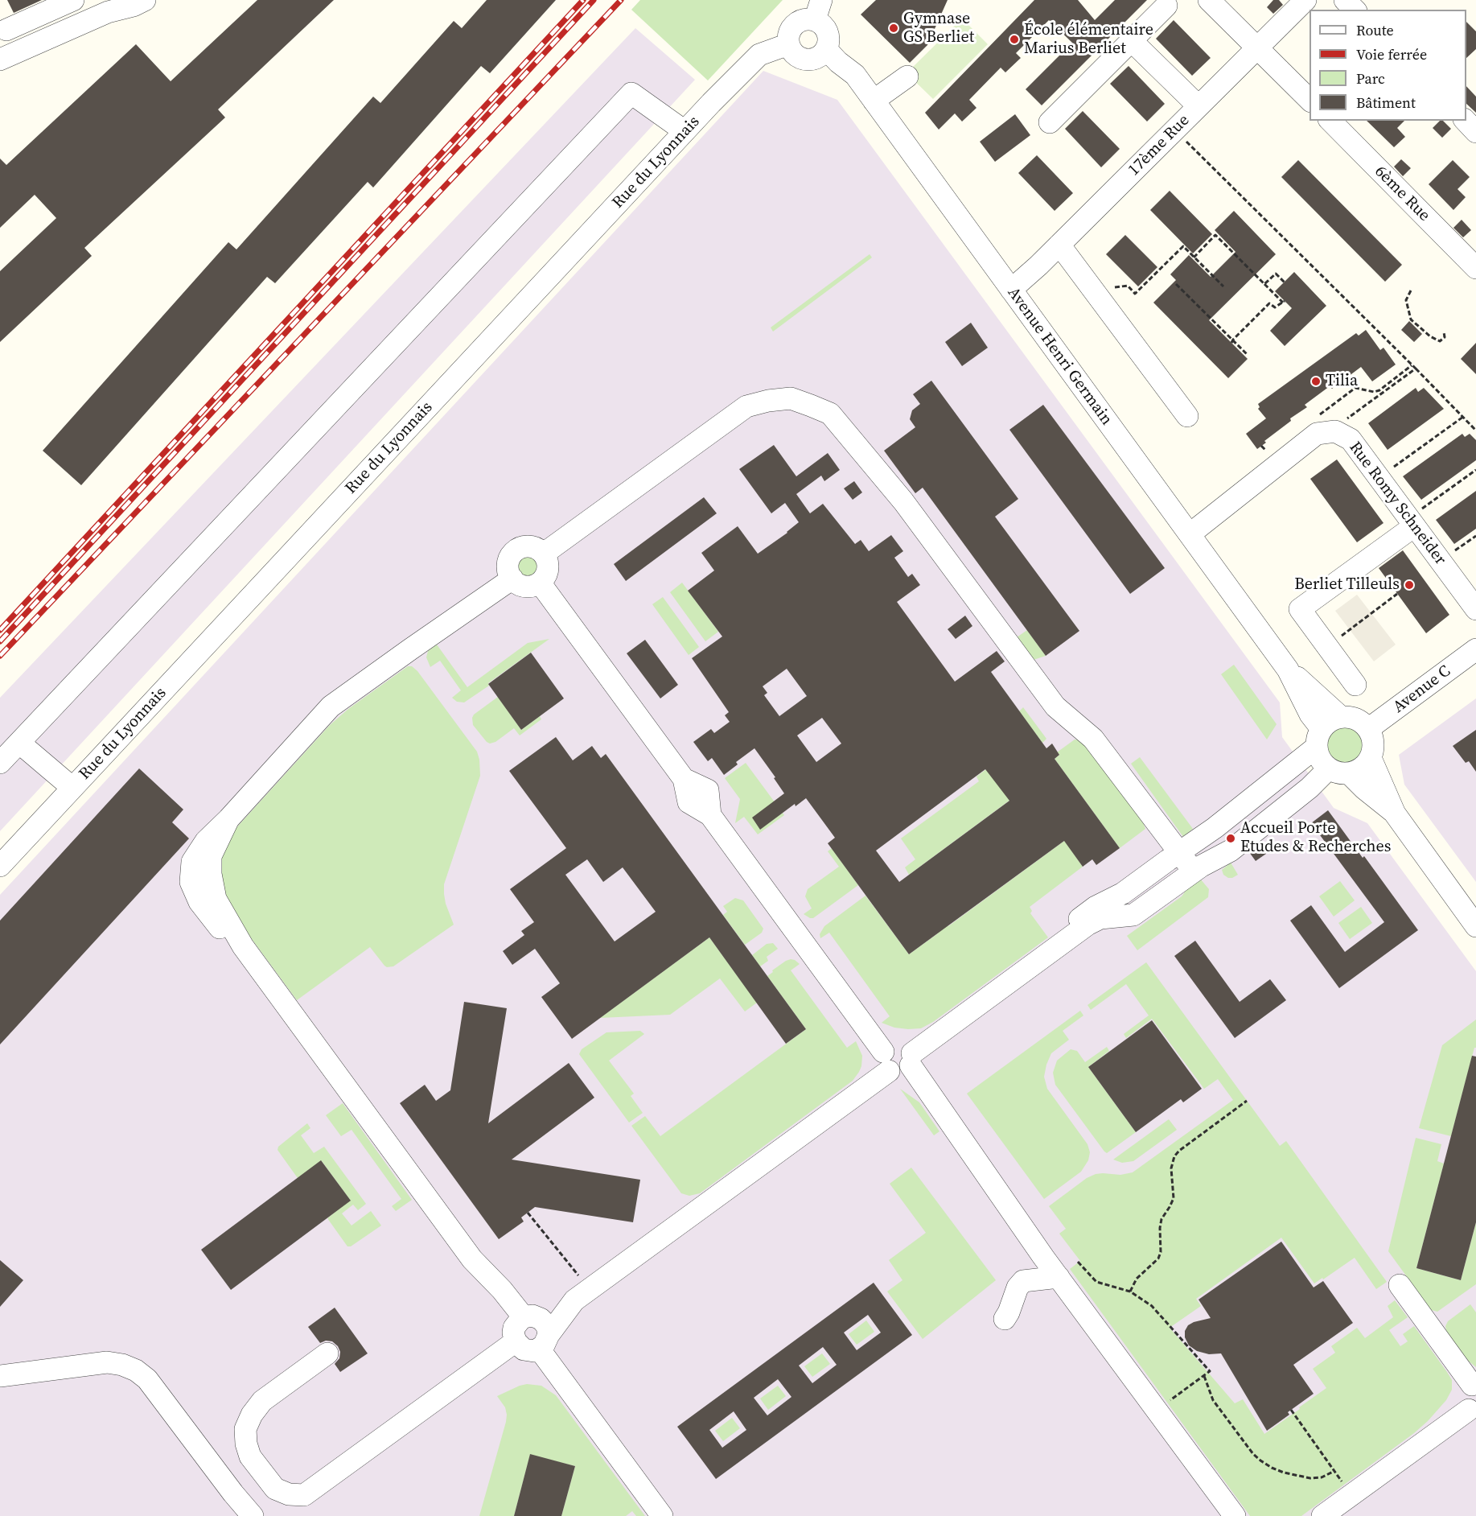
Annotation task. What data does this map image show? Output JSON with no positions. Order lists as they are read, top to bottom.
{
  "streets": {
    "street": [
      "17ème Rue",
      "Rue du Lyonnais",
      "6ème Rue",
      "Avenue Henri Germain",
      "Rue Romy Schneider",
      "Avenue C"
    ]
  },
  "crossings": [
    ["17ème Rue", "Avenue Henri Germain"],
    ["Rue du Lyonnais", "Avenue Henri Germain"],
    ["Avenue Henri Germain", "Rue Romy Schneider"],
    ["Avenue Henri Germain", "Avenue C"]
  ],
  "places": [
    "Gymnase GS Berliet",
    "École élémentaire Marius Berliet",
    "Tilia",
    "Berliet Tilleuls",
    "Accueil Porte Etudes & Recherches"
  ],
  "legend": [
    "Route",
    "Voie ferrée",
    "Parc",
    "Bâtiment"
  ]
}
